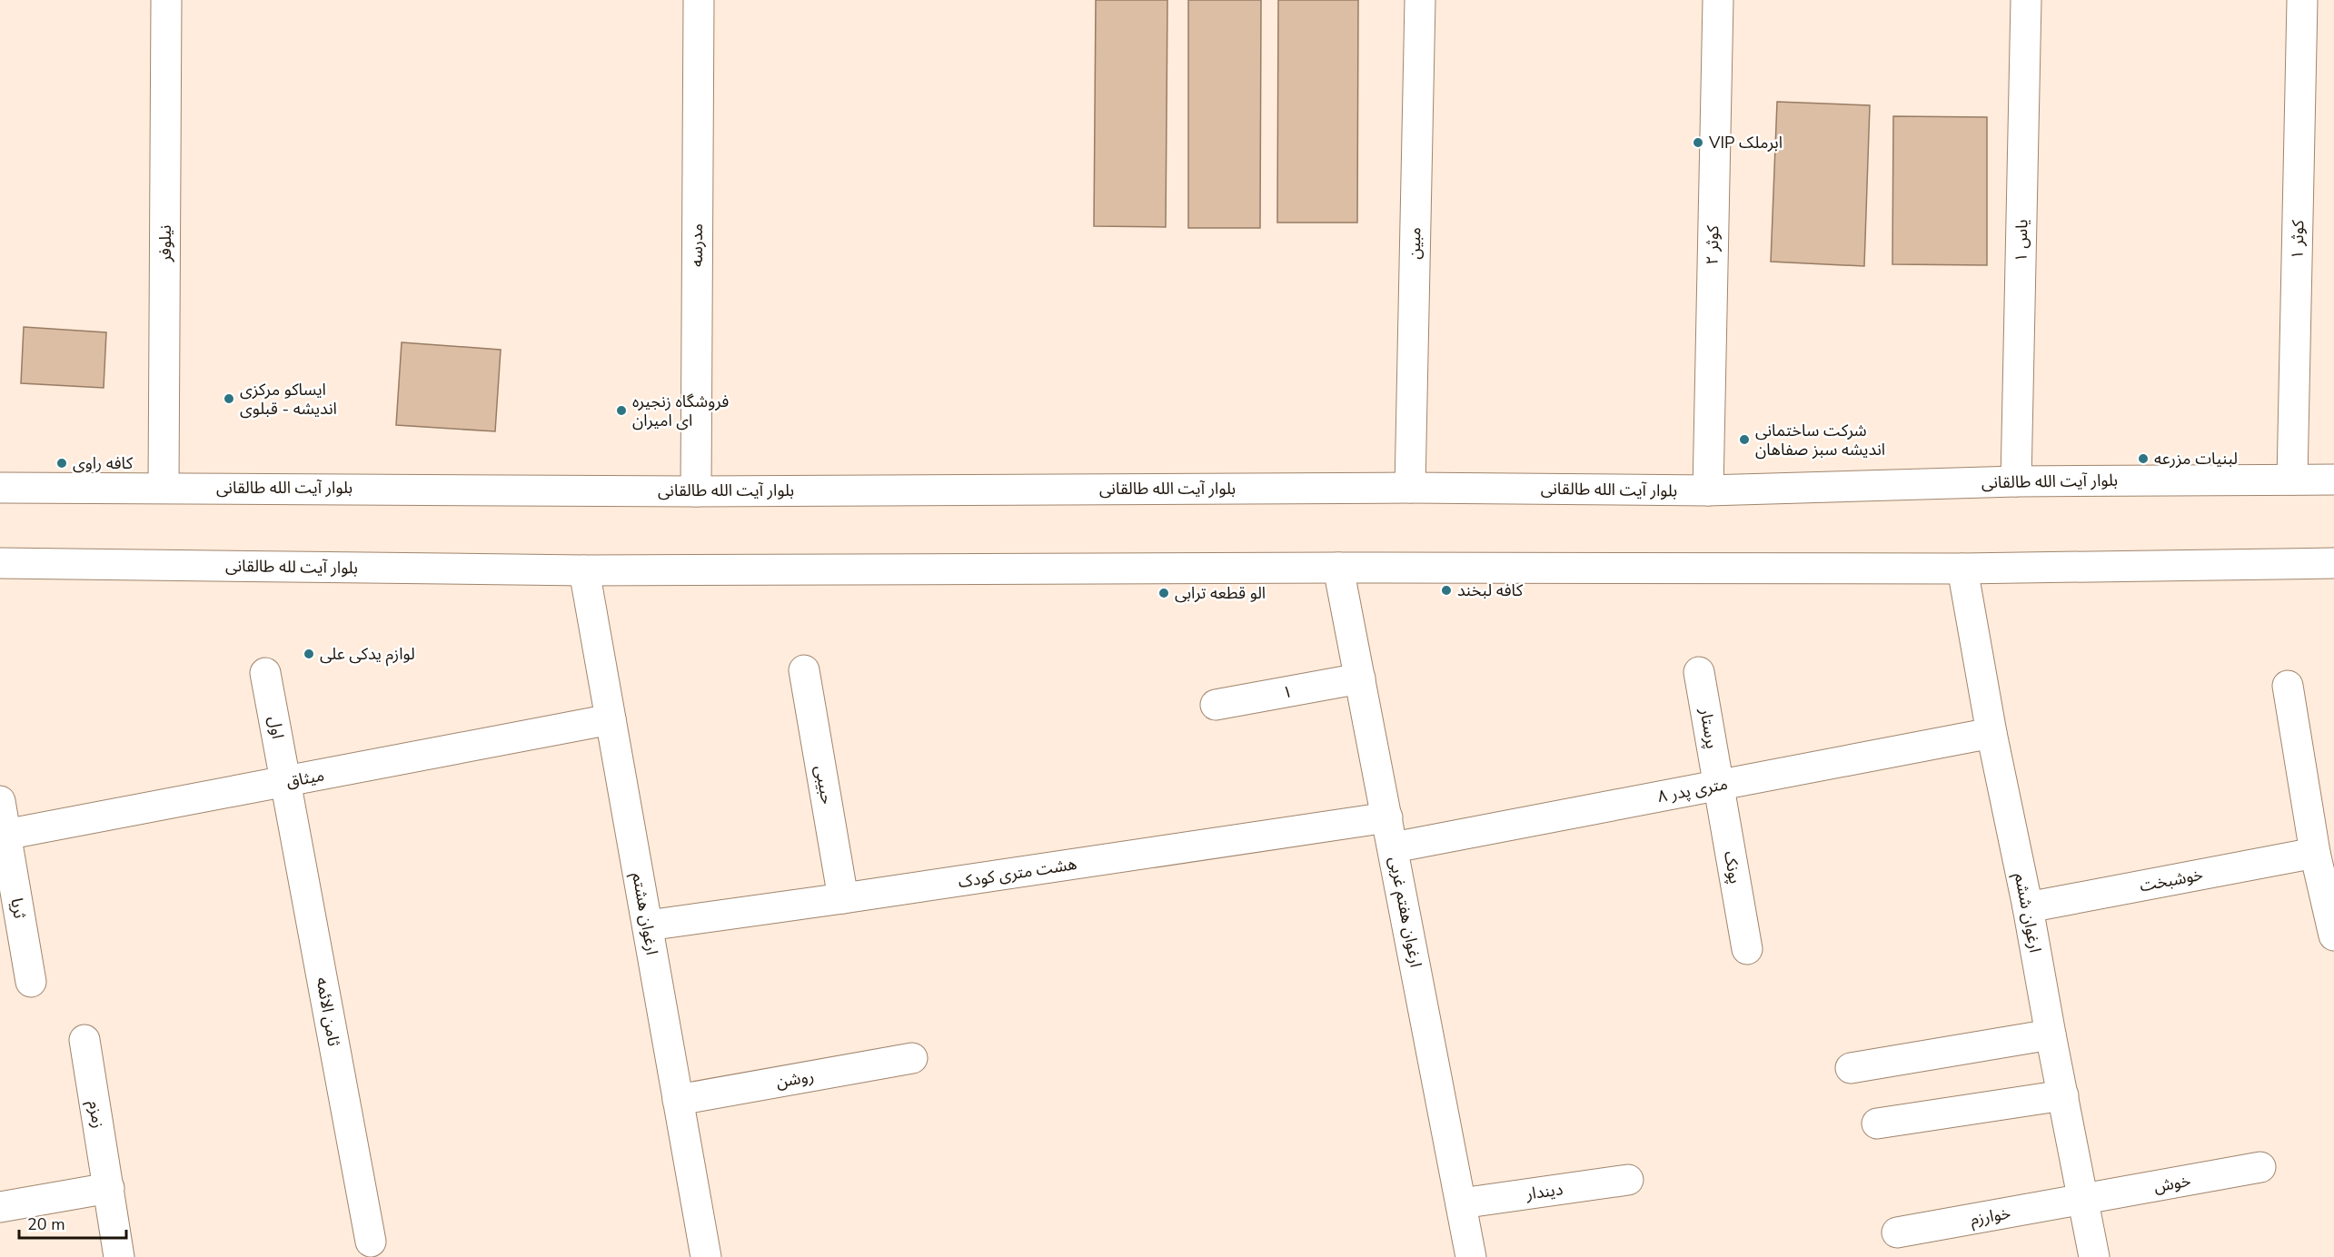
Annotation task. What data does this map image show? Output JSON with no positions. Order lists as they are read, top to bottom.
{
  "streets": {
    "street": [
      "کوثر ۱",
      "یاس ۱",
      "نیلوفر",
      "مبین",
      "مدرسه",
      "کوثر ۲",
      "بلوار آیت الله طالقانی",
      "بلوار آیت لله طالقانی",
      "۱",
      "اول",
      "پرستار",
      "میثاق",
      "حبیبی",
      "۸ متری پدر",
      "پونک",
      "هشت متری کودک",
      "خوشبخت",
      "ثریا",
      "ارغوان هفتم غربی",
      "ارغوان ششم",
      "ارغوان هشتم",
      "ثامن الائمه",
      "روشن",
      "زمزم",
      "خوش",
      "دیندار",
      "خوارزم"
    ]
  },
  "crossings": [
    ["کوثر ۱", "بلوار آیت الله طالقانی"],
    ["یاس ۱", "بلوار آیت الله طالقانی"],
    ["نیلوفر", "بلوار آیت الله طالقانی"],
    ["مبین", "بلوار آیت الله طالقانی"],
    ["مدرسه", "بلوار آیت الله طالقانی"],
    ["کوثر ۲", "بلوار آیت الله طالقانی"],
    ["بلوار آیت لله طالقانی", "ارغوان هشتم"],
    ["۱", "ارغوان هفتم غربی"],
    ["اول", "میثاق"],
    ["اول", "ثامن الائمه"],
    ["پرستار", "۸ متری پدر"],
    ["پرستار", "پونک"],
    ["میثاق", "ثریا"],
    ["میثاق", "ارغوان هشتم"],
    ["میثاق", "ثامن الائمه"],
    ["حبیبی", "هشت متری کودک"],
    ["۸ متری پدر", "پونک"],
    ["۸ متری پدر", "ارغوان هفتم غربی"],
    ["۸ متری پدر", "ارغوان ششم"],
    ["هشت متری کودک", "ارغوان هفتم غربی"],
    ["هشت متری کودک", "ارغوان هشتم"],
    ["خوشبخت", "ارغوان ششم"],
    ["ارغوان هفتم غربی", "دیندار"],
    ["ارغوان ششم", "خوش"],
    ["ارغوان ششم", "خوارزم"],
    ["ارغوان هشتم", "روشن"],
    ["خوش", "خوارزم"]
  ],
  "places": [
    "VIP ابرملک",
    "ایساکو مرکزی اندیشه - قبلوی",
    "فروشگاه زنجیره ای امیران",
    "شرکت ساختمانی اندیشه سبز صفاهان",
    "لبنیات مزرعه",
    "کافه راوی",
    "کافه لبخند",
    "الو قطعه ترابی",
    "لوازم یدکی علی"
  ],
  "scale_bar": "20 m"
}
